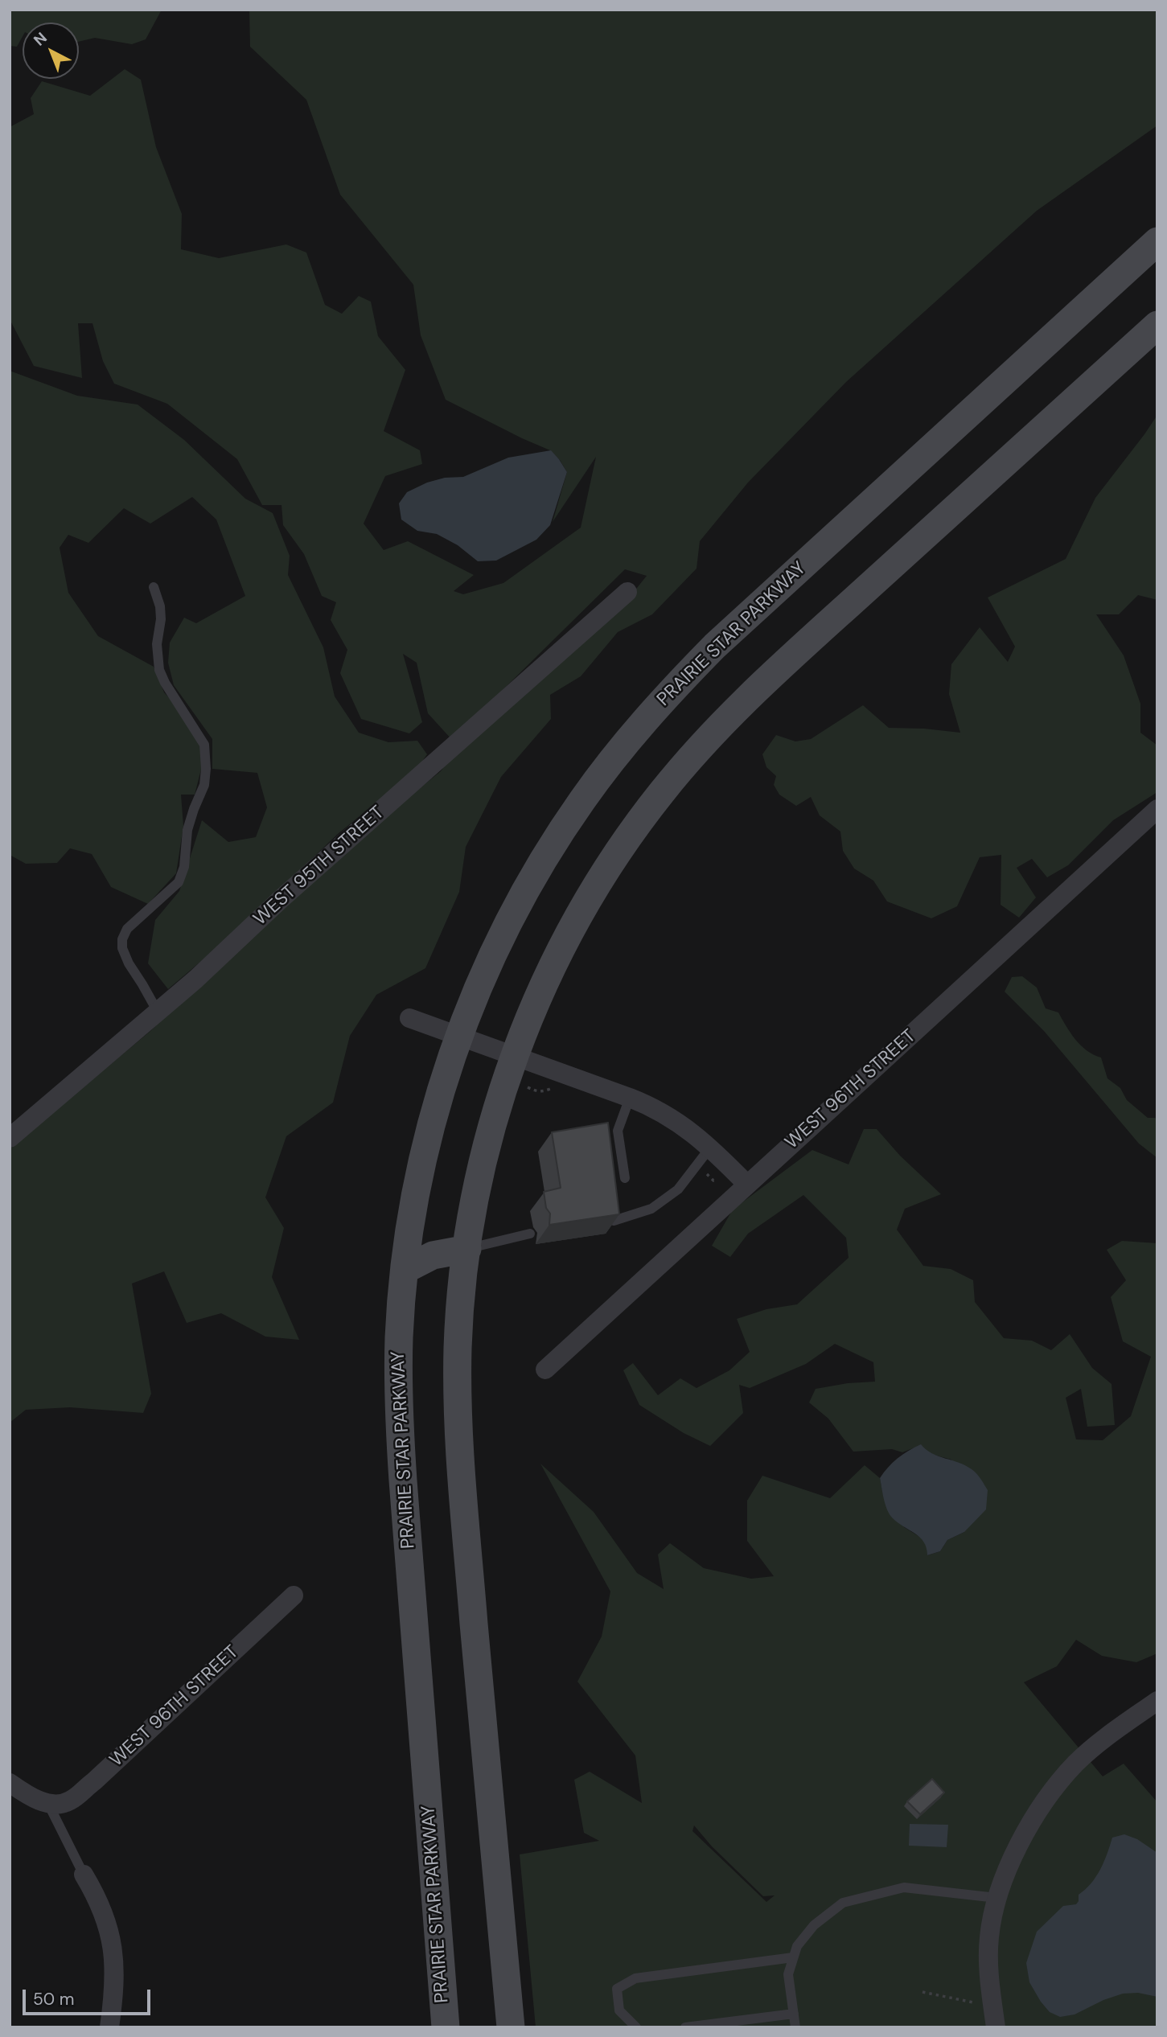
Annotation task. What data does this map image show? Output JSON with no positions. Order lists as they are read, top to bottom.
{
  "streets": {
    "main road": ["PRAIRIE STAR PARKWAY"],
    "street": ["WEST 95TH STREET", "WEST 96TH STREET"]
  },
  "scale_bar": "50 m",
  "north": "top left"
}
